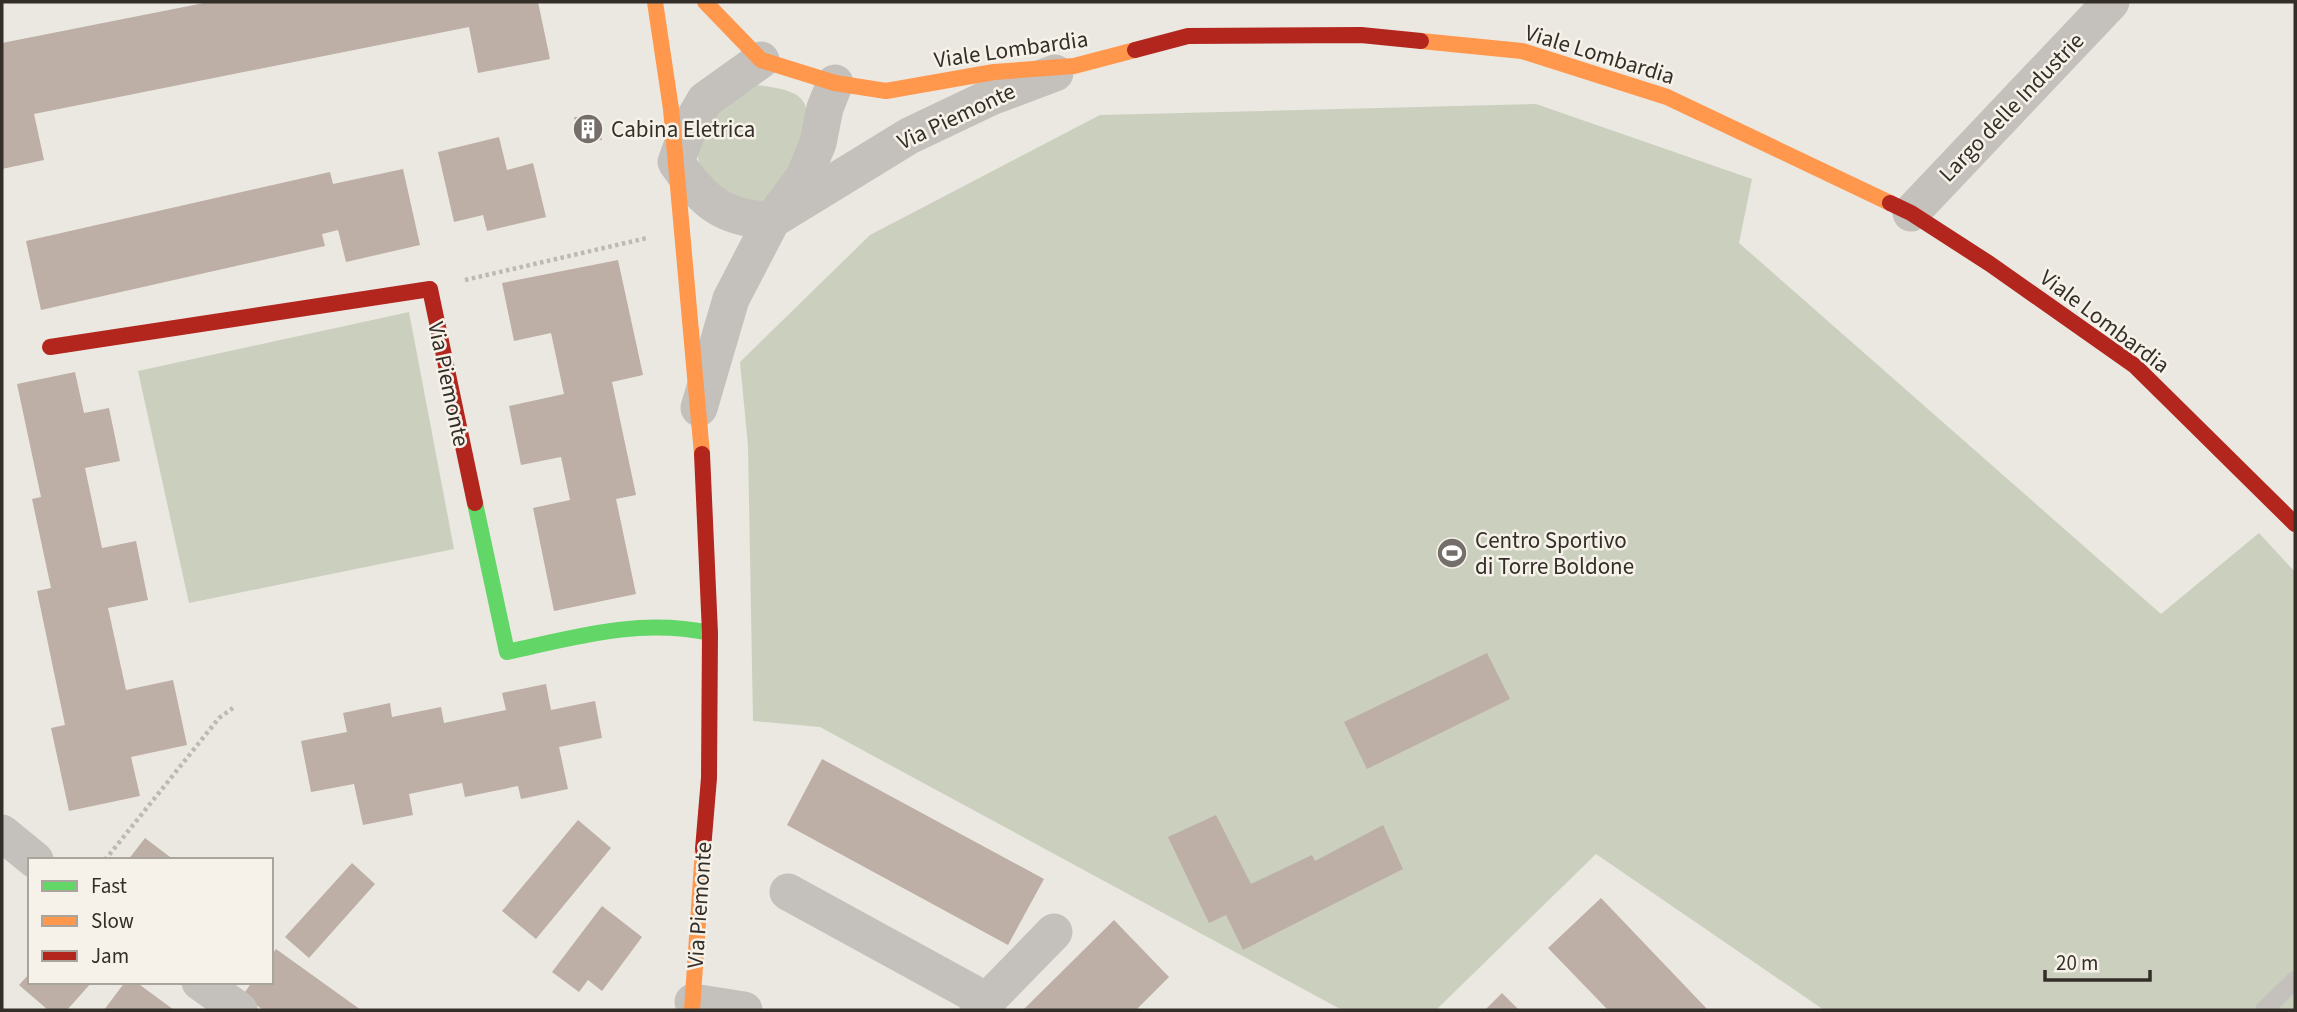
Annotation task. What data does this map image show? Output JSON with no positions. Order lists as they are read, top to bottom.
{
  "streets": {
    "street": ["Viale Lombardia", "Largo delle Industrie", "Via Piemonte"]
  },
  "crossings": [
    ["Viale Lombardia", "Largo delle Industrie"],
    ["Viale Lombardia", "Via Piemonte"]
  ],
  "places": {
    "building": ["Cabina Eletrica"],
    "sports": ["Centro Sportivo di Torre Boldone"]
  },
  "legend": ["Fast", "Slow", "Jam"],
  "scale_bar": "20 m"
}
